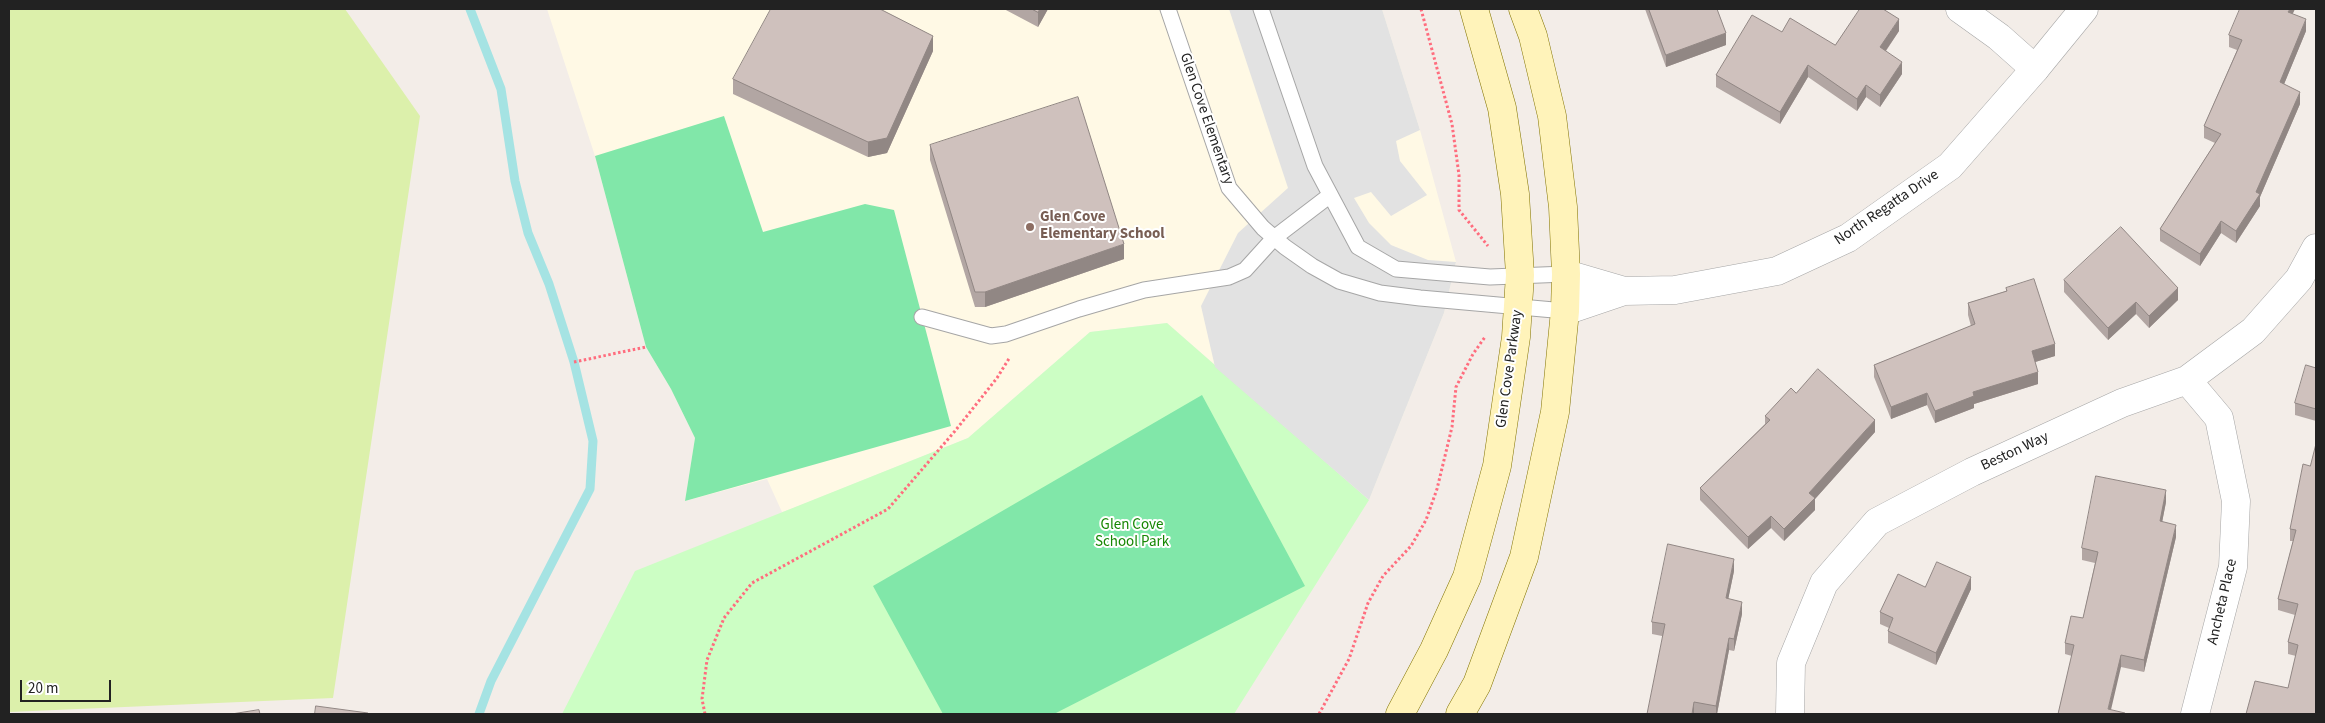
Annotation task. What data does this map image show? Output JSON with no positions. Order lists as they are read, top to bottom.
{
  "streets": {
    "main road": ["Glen Cove Parkway"],
    "street": ["North Regatta Drive", "Beston Way", "Ancheta Place"],
    "lane": ["Glen Cove Elementary"]
  },
  "crossings": [
    ["Glen Cove Elementary", "North Regatta Drive"],
    ["Glen Cove Elementary", "Glen Cove Parkway"],
    ["Beston Way", "Ancheta Place"]
  ],
  "parks": ["Glen Cove School Park"],
  "places": ["Glen Cove Elementary School"],
  "scale_bar": "20 m"
}
